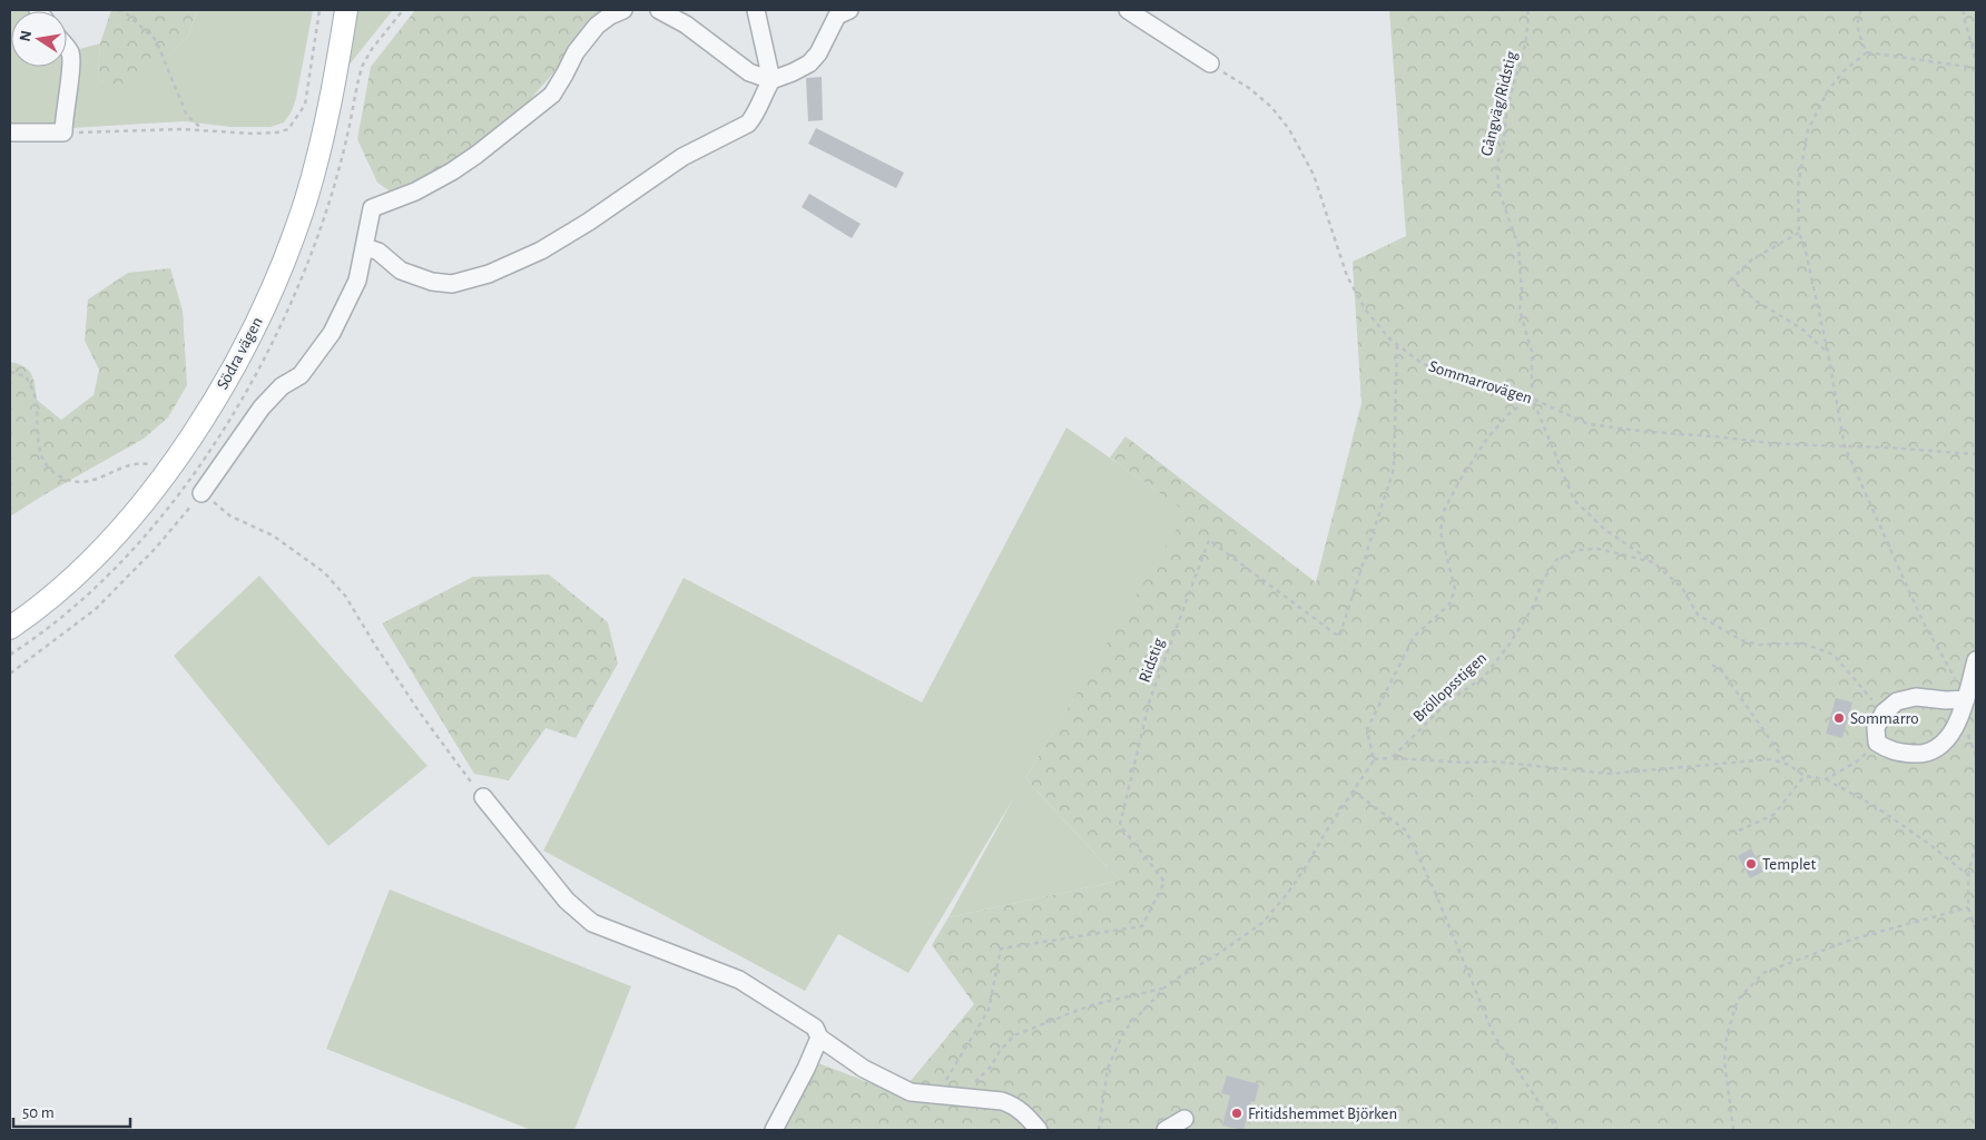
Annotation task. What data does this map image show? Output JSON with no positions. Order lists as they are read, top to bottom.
{
  "streets": {
    "main road": ["Södra vägen"],
    "path": [
      "Gångväg/Ridstig",
      "Sommarrovägen",
      "Ridstig",
      "Bröllopsstigen"
    ]
  },
  "crossings": [
    ["Gångväg/Ridstig", "Sommarrovägen"],
    ["Sommarrovägen", "Ridstig"]
  ],
  "places": ["Sommarro", "Templet", "Fritidshemmet Björken"],
  "scale_bar": "50 m",
  "north": "left"
}
